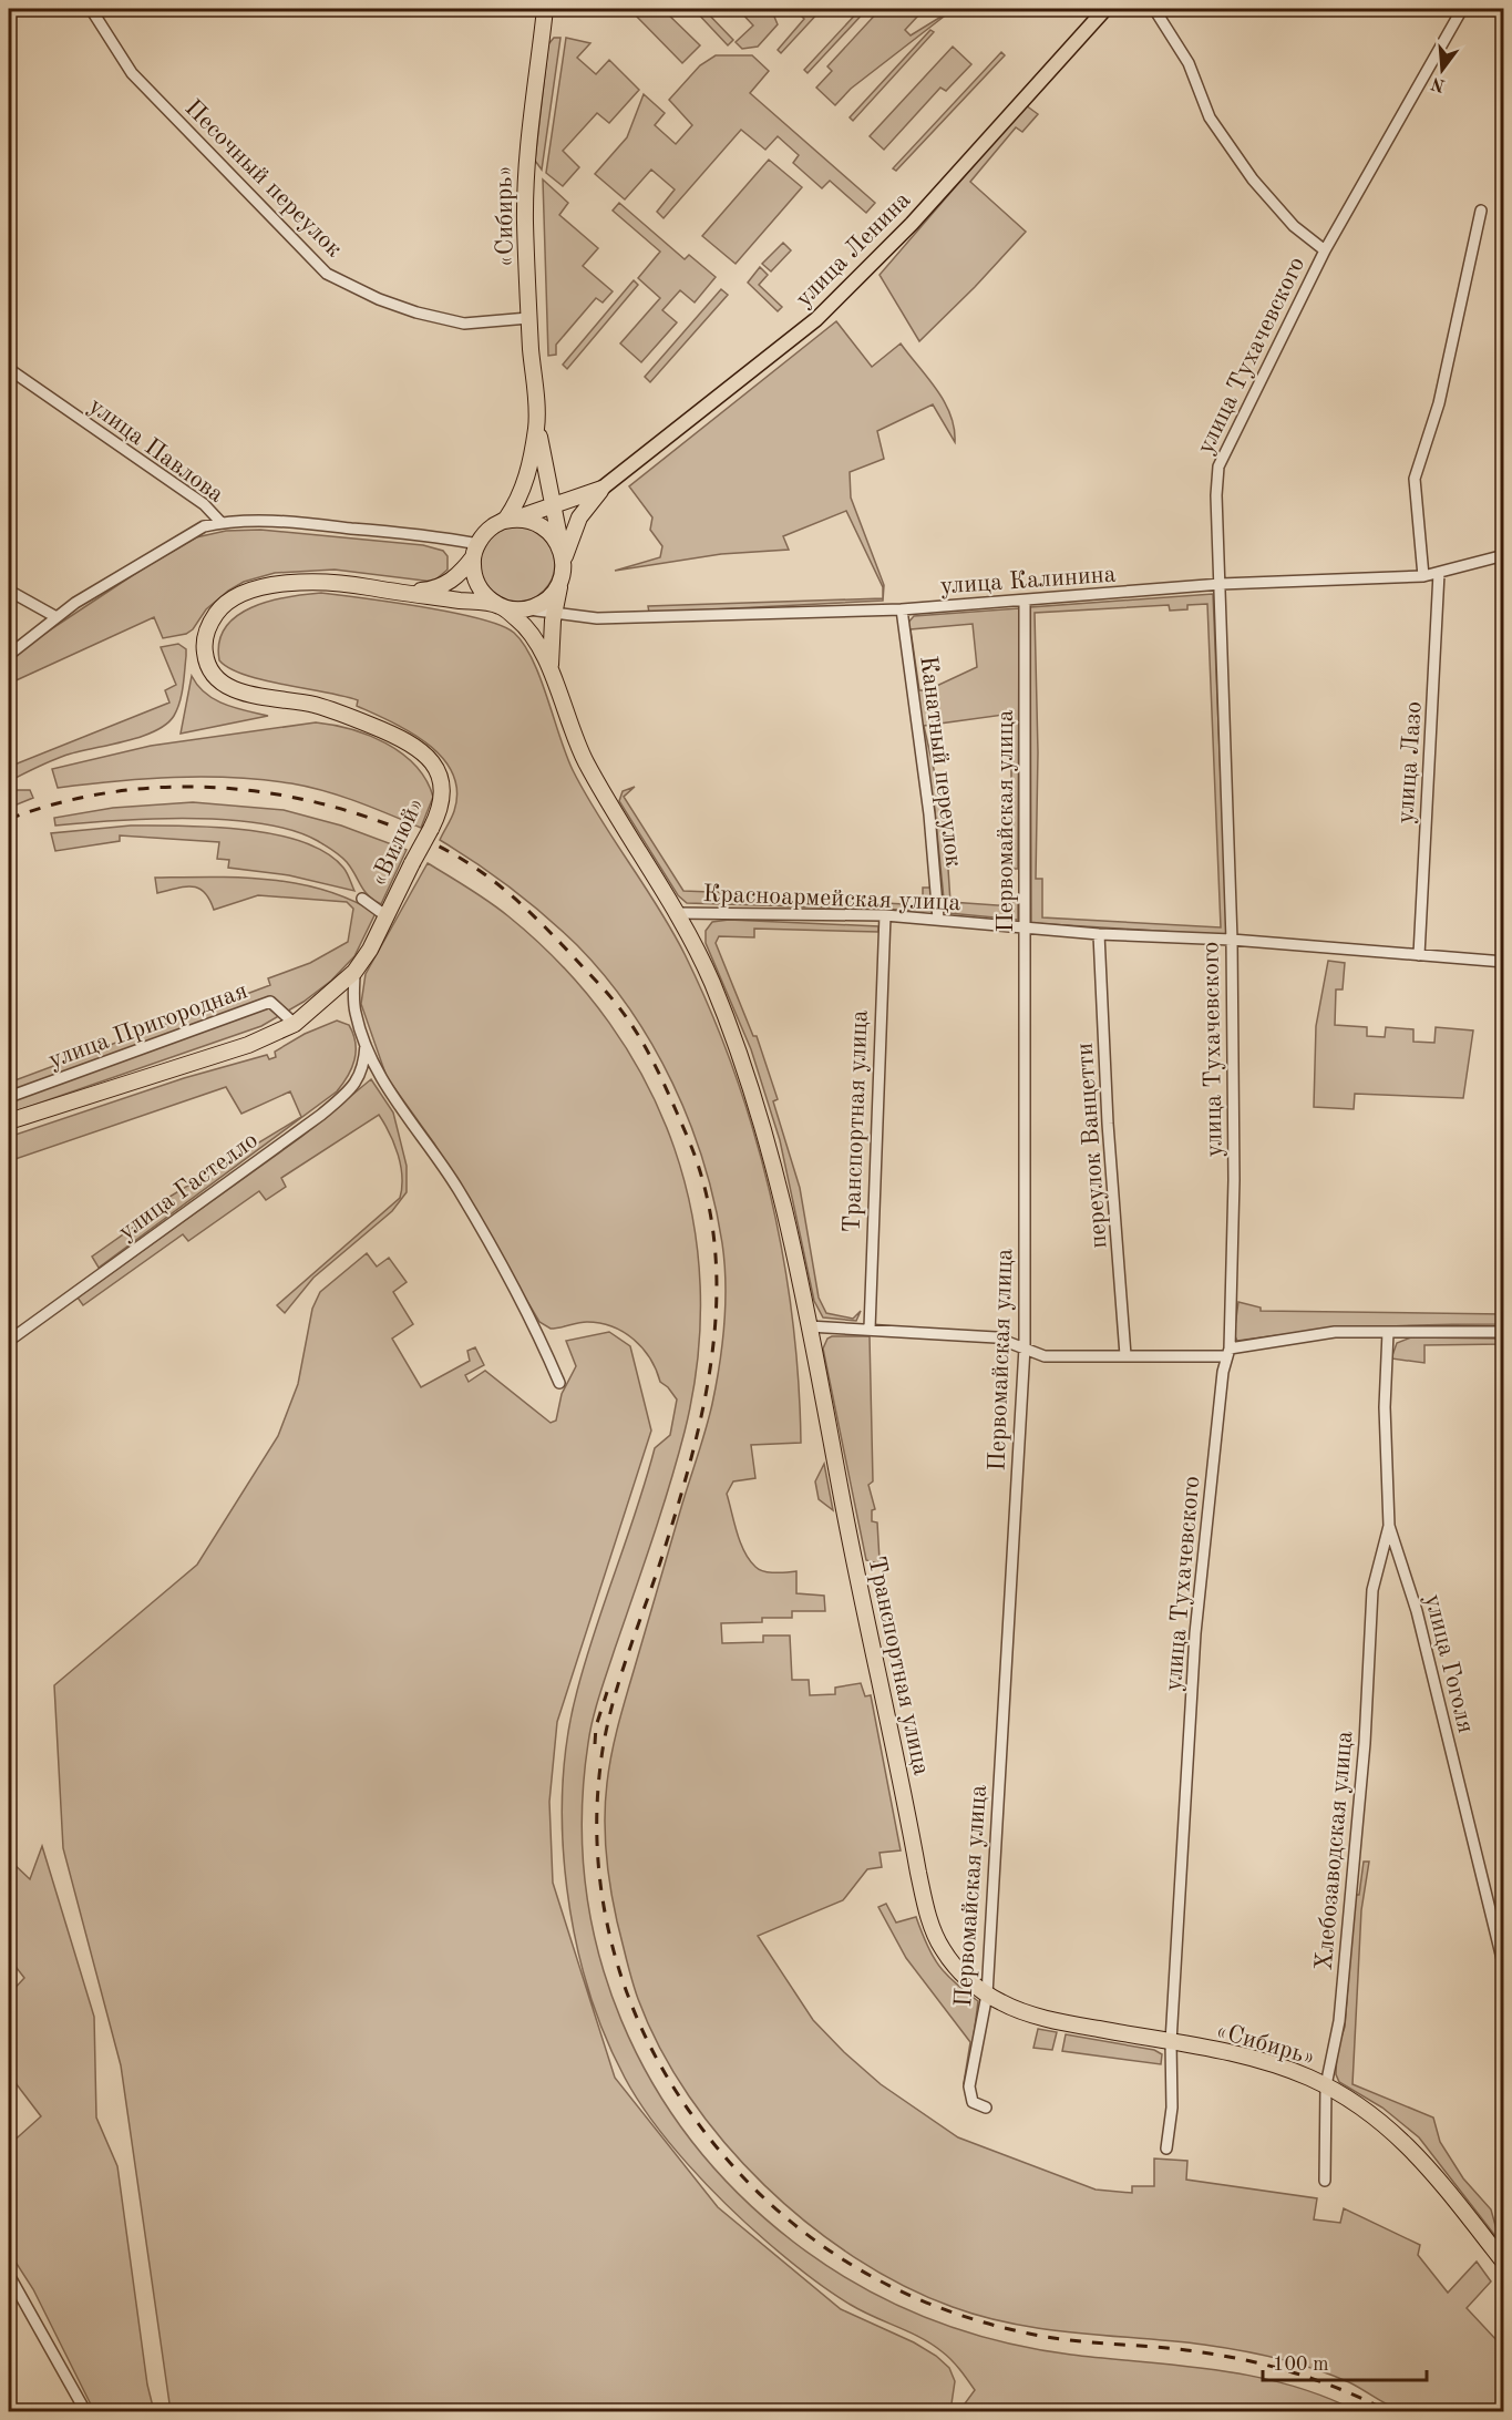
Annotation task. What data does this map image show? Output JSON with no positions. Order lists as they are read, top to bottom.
{
  "streets": {
    "highway": ["«Сибирь»", "«Вилюй»", "Транспортная улица"],
    "main road": ["улица Ленина"],
    "street": [
      "Песочный переулок",
      "улица Тухачевского",
      "улица Павлова",
      "улица Калинина",
      "Канатный переулок",
      "улица Лазо",
      "Первомайская улица",
      "Красноармейская улица",
      "улица Пригородная",
      "переулок Ванцетти",
      "улица Гастелло",
      "улица Гоголя",
      "Хлебозаводская улица"
    ]
  },
  "crossings": [
    ["Песочный переулок", "«Сибирь»"],
    ["«Сибирь»", "улица Тухачевского"],
    ["«Сибирь»", "Первомайская улица"],
    ["«Сибирь»", "Транспортная улица"],
    ["«Сибирь»", "Хлебозаводская улица"],
    ["улица Тухачевского", "улица Калинина"],
    ["улица Тухачевского", "Красноармейская улица"],
    ["улица Калинина", "Канатный переулок"],
    ["улица Калинина", "улица Лазо"],
    ["улица Калинина", "Первомайская улица"],
    ["Канатный переулок", "Красноармейская улица"],
    ["улица Лазо", "Красноармейская улица"],
    ["Первомайская улица", "Красноармейская улица"],
    ["Первомайская улица", "Транспортная улица"],
    ["«Вилюй»", "улица Пригородная"],
    ["Красноармейская улица", "Транспортная улица"],
    ["Красноармейская улица", "переулок Ванцетти"],
    ["улица Гоголя", "Хлебозаводская улица"]
  ],
  "scale_bar": "100 m",
  "north": "bottom"
}
